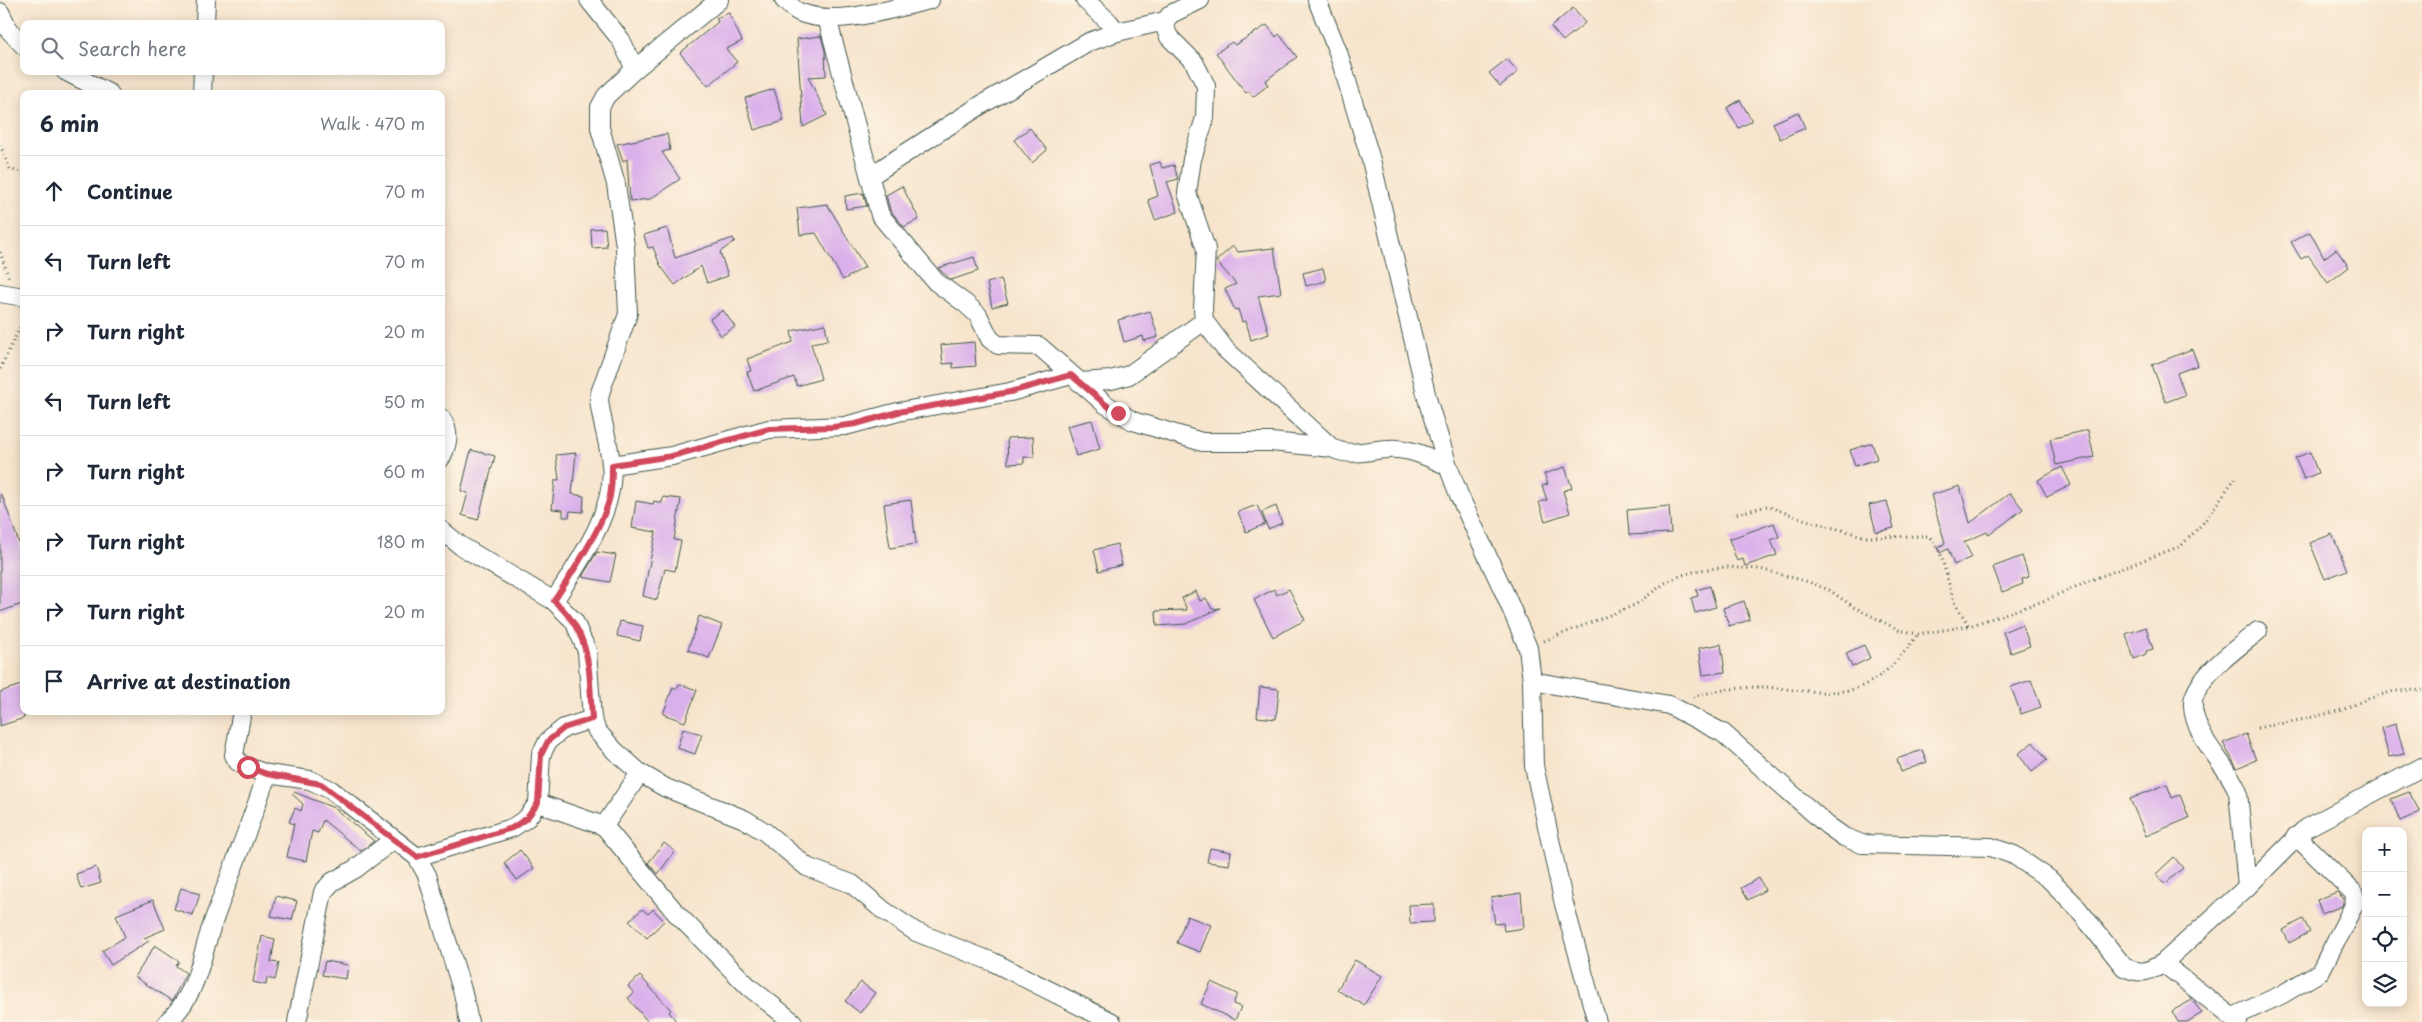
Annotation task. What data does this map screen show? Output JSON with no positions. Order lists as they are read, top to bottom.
{
  "page": {
    "search": "Search here",
    "heading": ["6 min", "Walk · 470 m"],
    "list": [
      ["Continue", "70 m"],
      ["Turn left", "70 m"],
      ["Turn right", "20 m"],
      ["Turn left", "50 m"],
      ["Turn right", "60 m"],
      ["Turn right", "180 m"],
      ["Turn right", "20 m"],
      "Arrive at destination"
    ],
    "map_buttons": ["+", "−"]
  }
}
